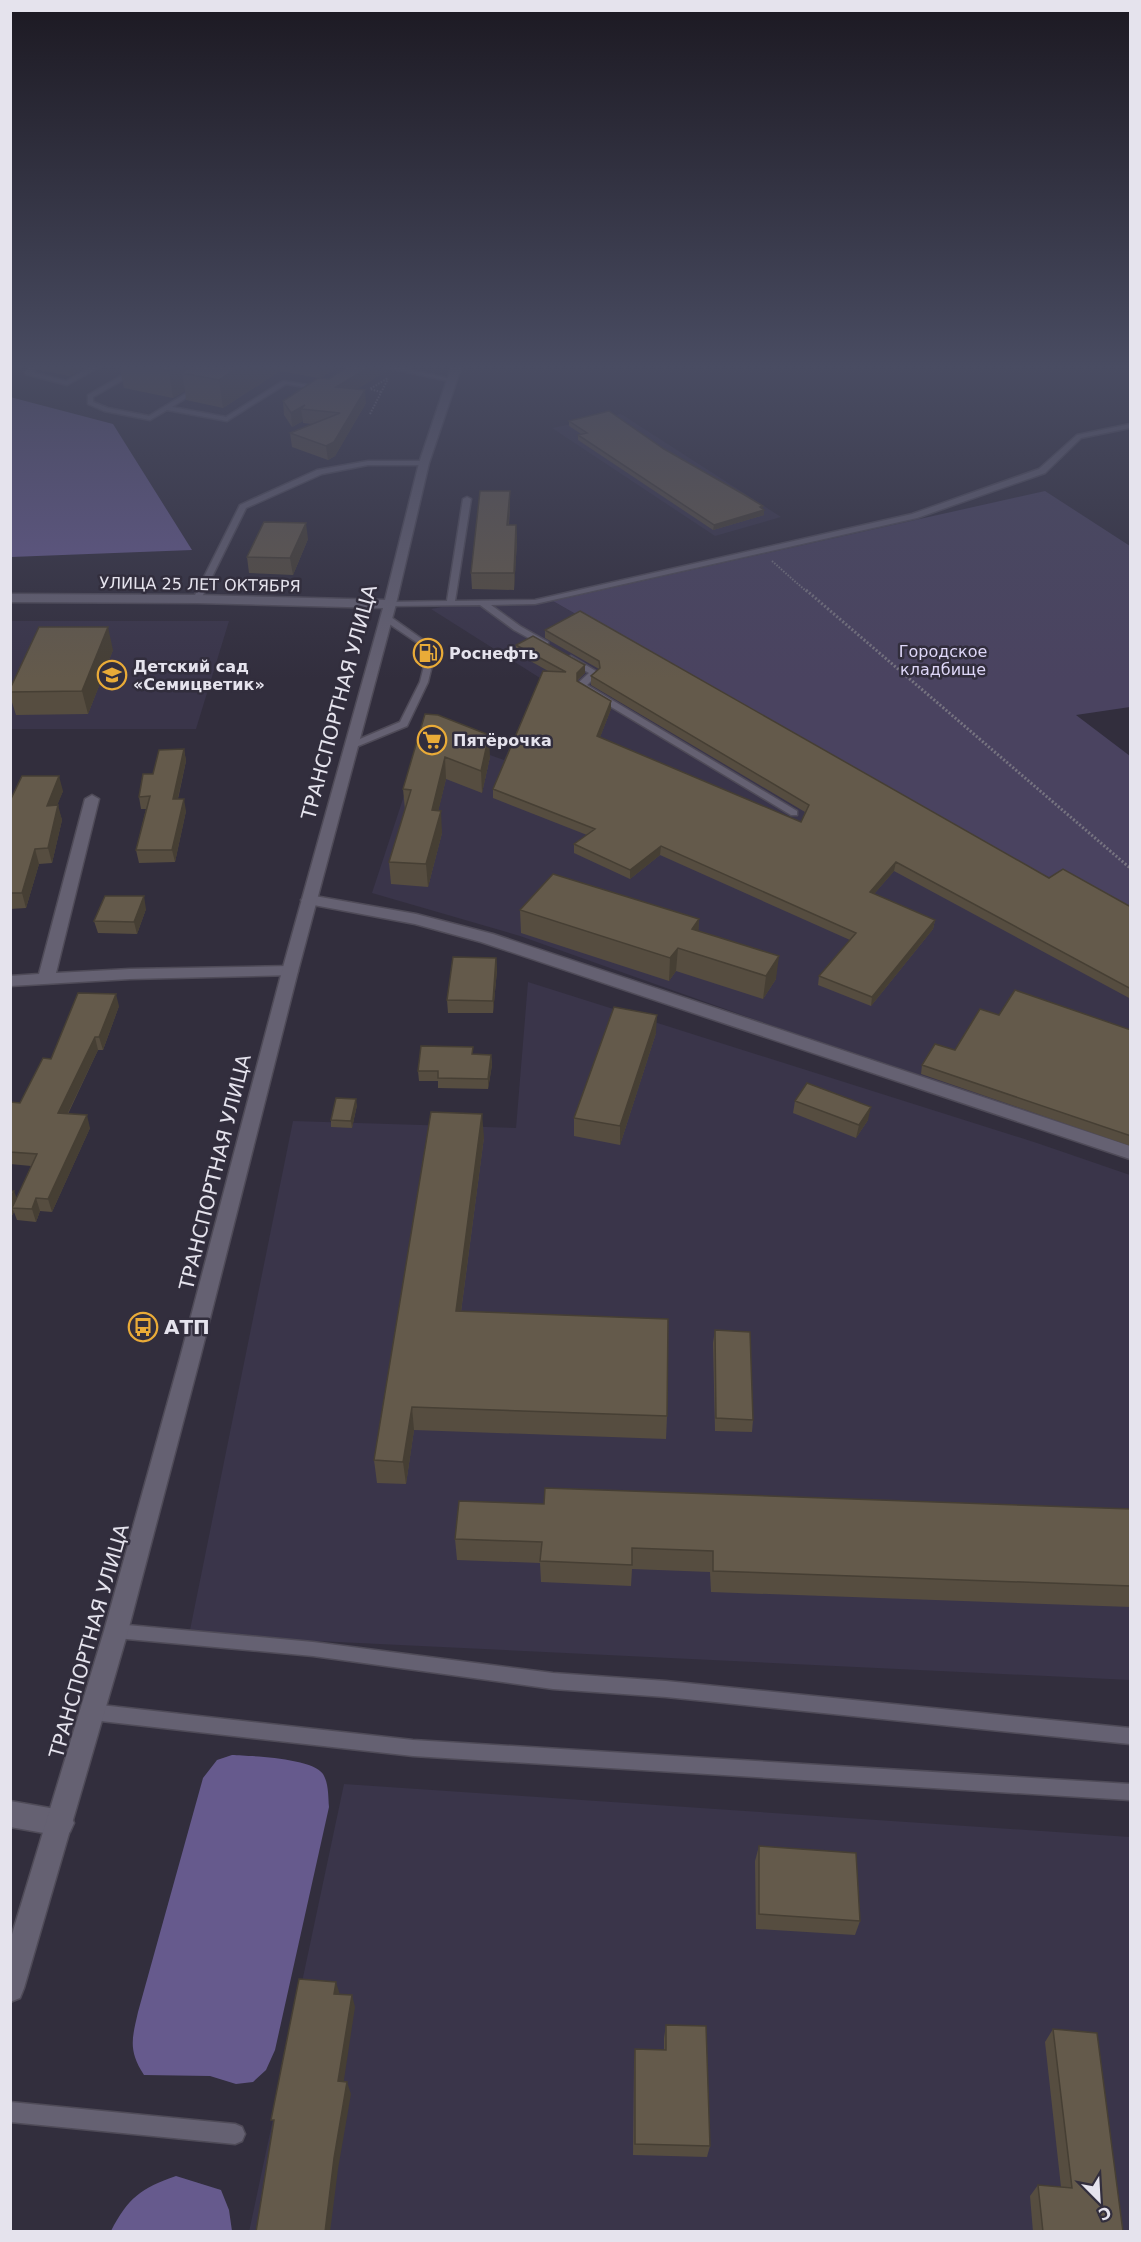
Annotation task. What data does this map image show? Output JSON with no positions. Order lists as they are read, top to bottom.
{
  "streets": {
    "main road": ["УЛИЦА 25 ЛЕТ ОКТЯБРЯ", "ТРАНСПОРТНАЯ УЛИЦА"]
  },
  "crossings": [
    ["УЛИЦА 25 ЛЕТ ОКТЯБРЯ", "ТРАНСПОРТНАЯ УЛИЦА"]
  ],
  "parks": ["Городское кладбище"],
  "places": {
    "fuel station": ["Роснефть"],
    "school or university": ["Детский сад «Семицветик»"],
    "supermarket": ["Пятёрочка"],
    "bus stop": ["АТП"]
  },
  "north": "bottom right"
}
